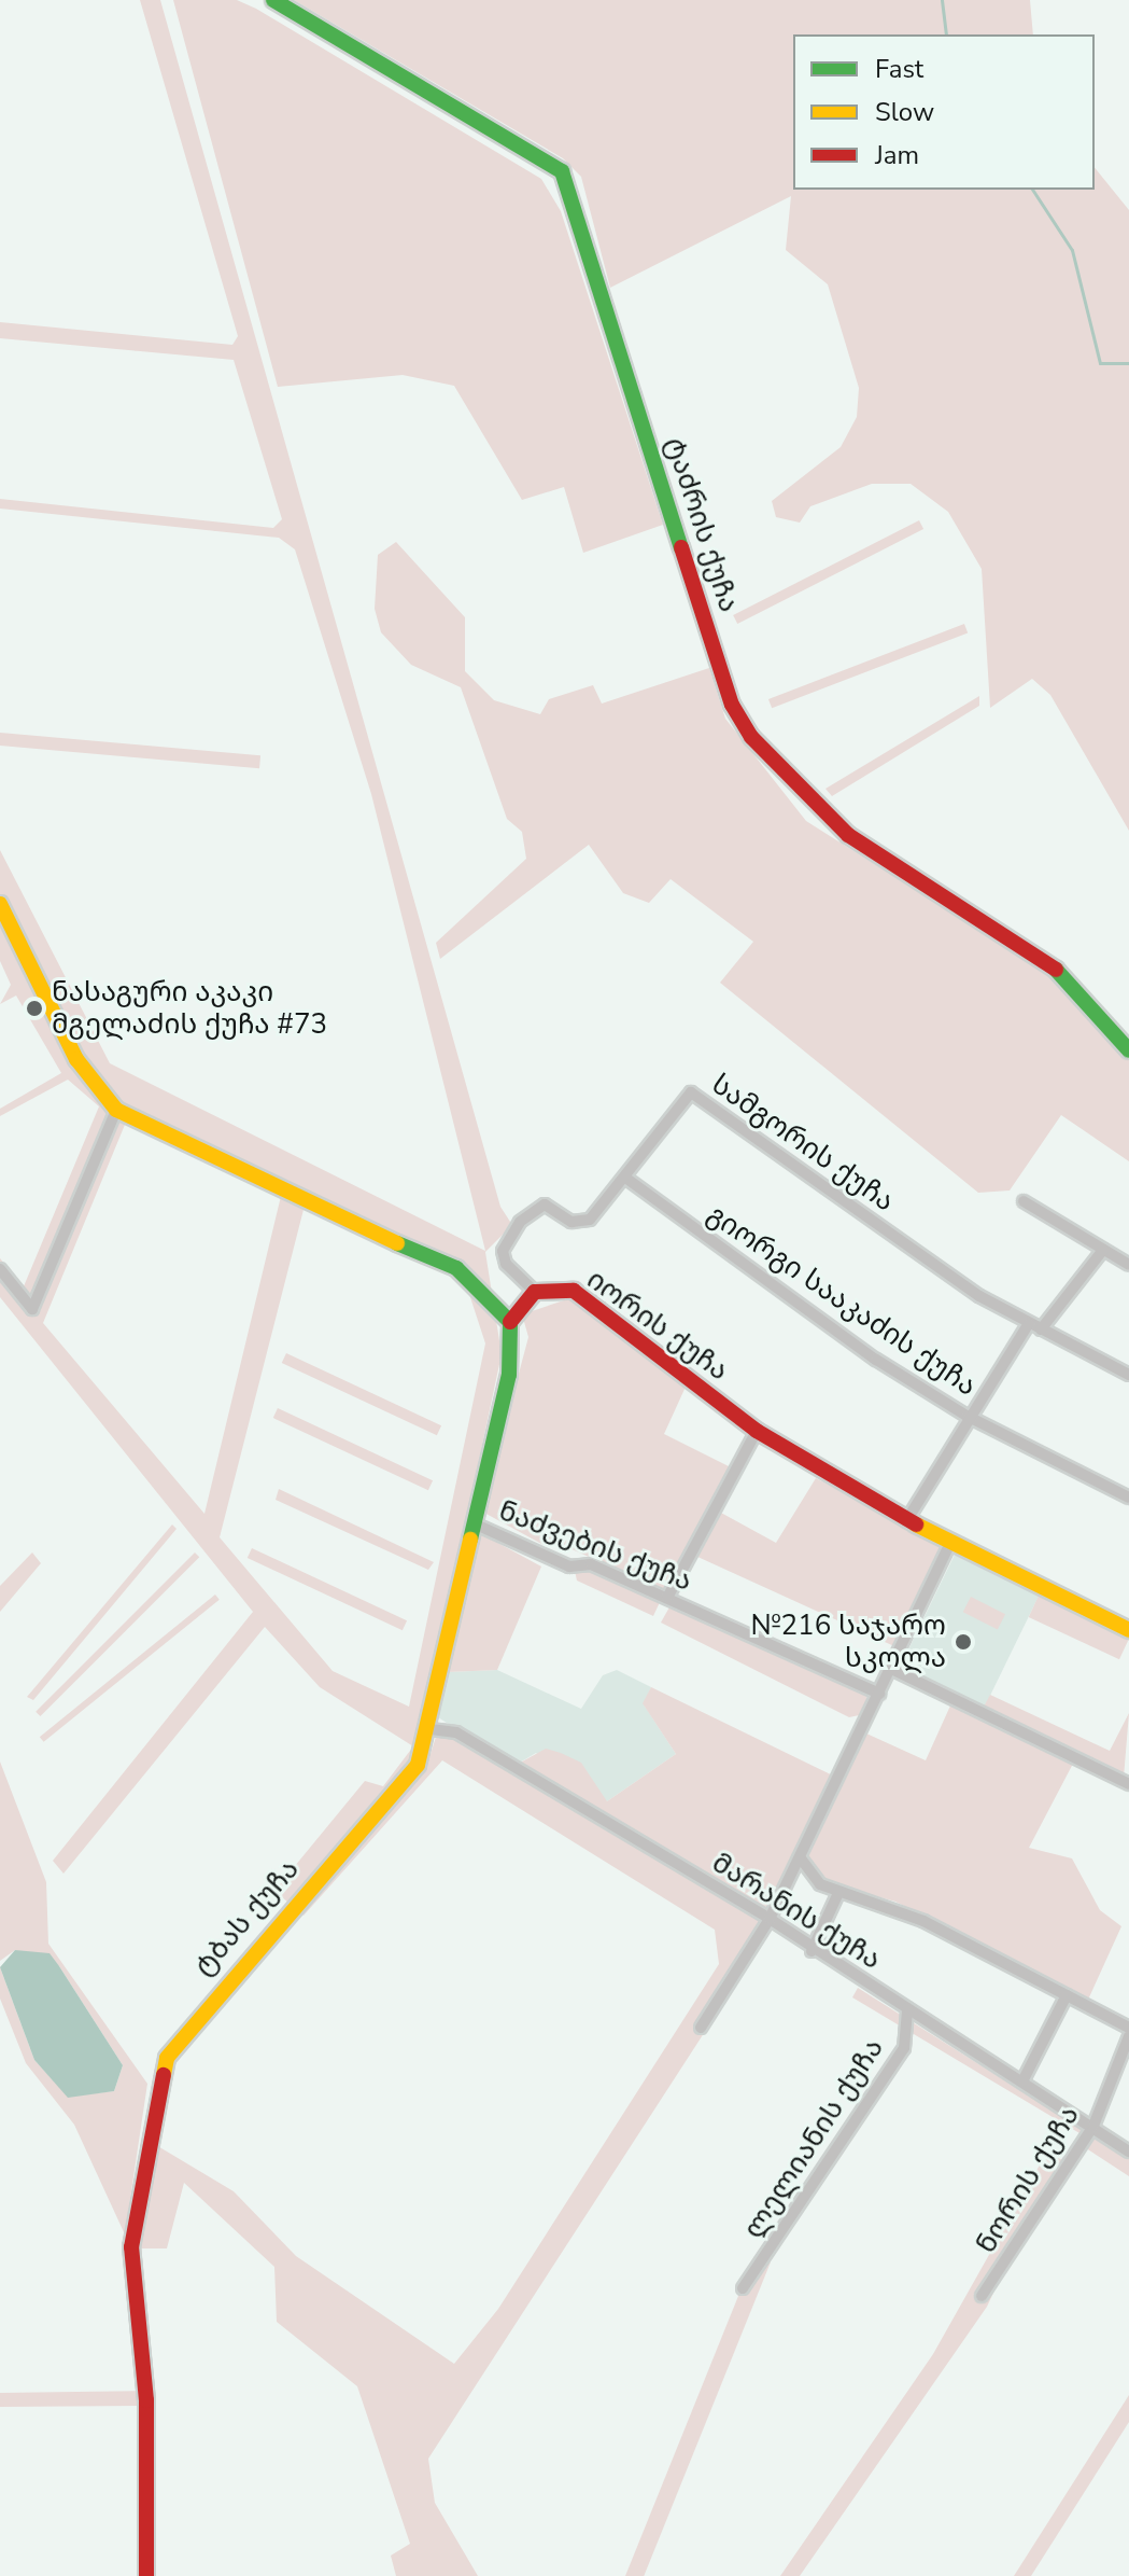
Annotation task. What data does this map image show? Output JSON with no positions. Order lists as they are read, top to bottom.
{
  "streets": {
    "street": [
      "ტაძრის ქუჩა",
      "სამგორის ქუჩა",
      "გიორგი სააკაძის ქუჩა",
      "იორის ქუჩა",
      "ნაძვების ქუჩა",
      "მარანის ქუჩა",
      "ტბას ქუჩა",
      "ლელიანის ქუჩა",
      "ნორის ქუჩა"
    ]
  },
  "crossings": [
    ["სამგორის ქუჩა", "გიორგი სააკაძის ქუჩა"],
    ["სამგორის ქუჩა", "იორის ქუჩა"],
    ["ნაძვების ქუჩა", "ტბას ქუჩა"],
    ["მარანის ქუჩა", "ტბას ქუჩა"],
    ["მარანის ქუჩა", "ლელიანის ქუჩა"],
    ["მარანის ქუჩა", "ნორის ქუჩა"]
  ],
  "places": ["ნასაგური აკაკი მგელაძის ქუჩა #73", "№216 საჯარო სკოლა"],
  "legend": ["Fast", "Slow", "Jam"]
}
